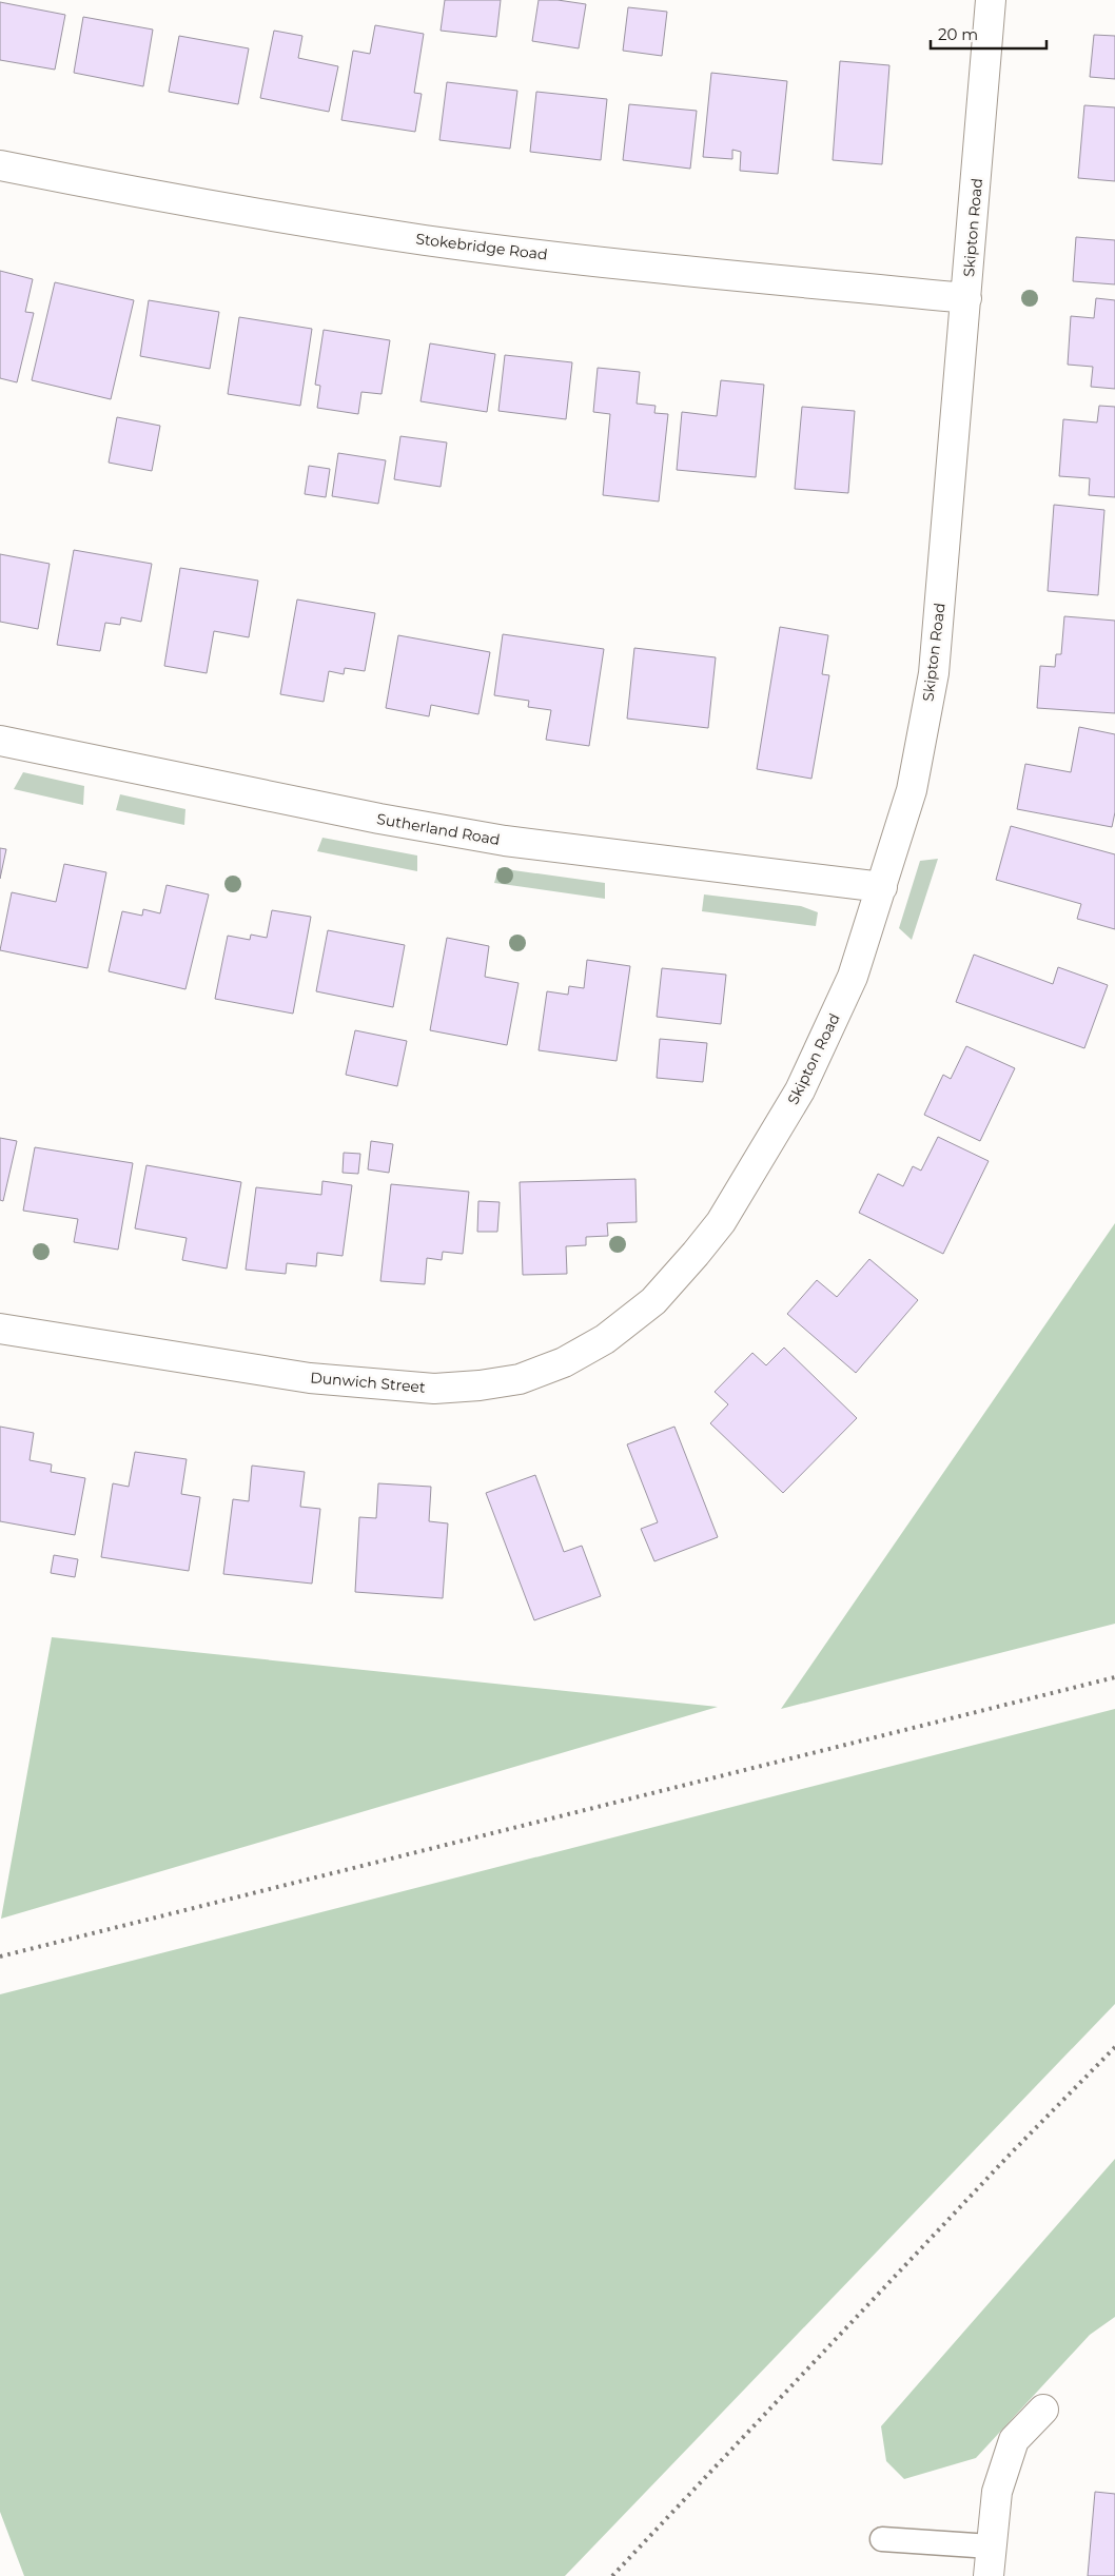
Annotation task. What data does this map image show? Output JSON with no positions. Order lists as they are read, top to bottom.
{
  "streets": {
    "street": [
      "Skipton Road",
      "Stokebridge Road",
      "Sutherland Road",
      "Dunwich Street"
    ]
  },
  "crossings": [
    ["Skipton Road", "Stokebridge Road"],
    ["Skipton Road", "Sutherland Road"],
    ["Skipton Road", "Dunwich Street"]
  ],
  "scale_bar": "20 m"
}
